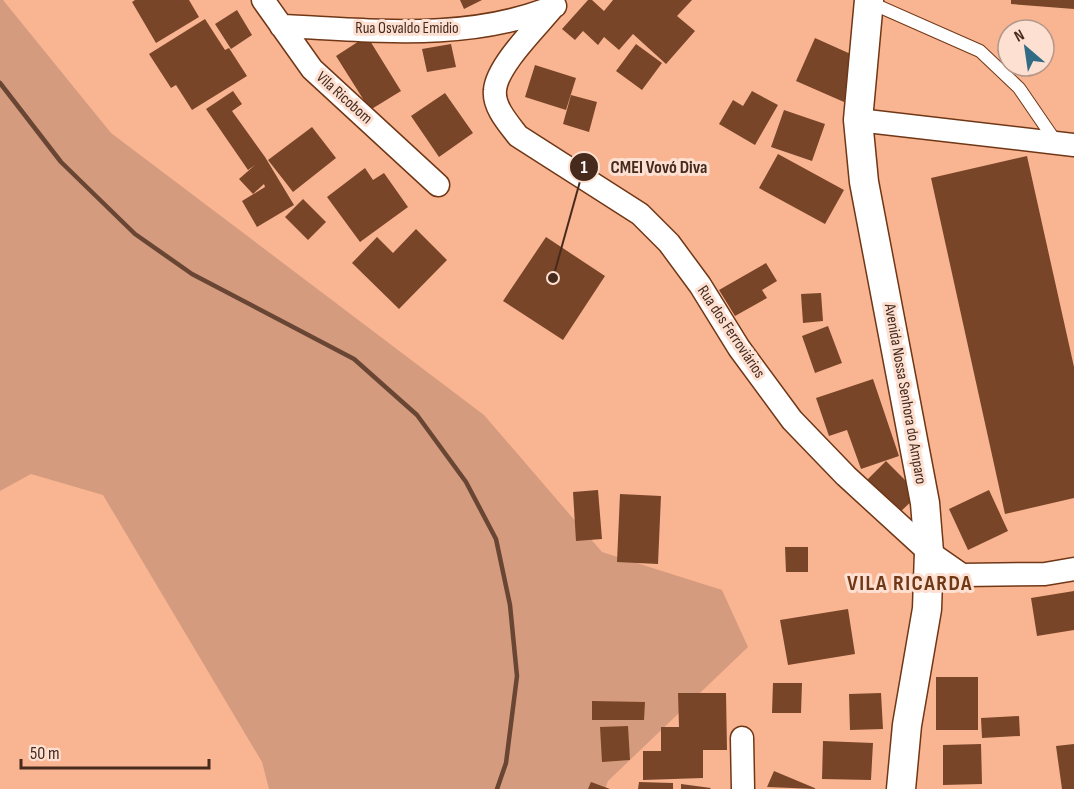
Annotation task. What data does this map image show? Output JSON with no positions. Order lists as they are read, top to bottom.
{
  "streets": {
    "street": [
      "Rua Osvaldo Emidio",
      "Vila Ricobom",
      "Rua dos Ferroviários",
      "Avenida Nossa Senhora do Amparo"
    ]
  },
  "crossings": [
    ["Rua Osvaldo Emidio", "Vila Ricobom"],
    ["Rua Osvaldo Emidio", "Rua dos Ferroviários"],
    ["Rua dos Ferroviários", "Avenida Nossa Senhora do Amparo"]
  ],
  "districts": ["VILA RICARDA"],
  "places": ["CMEI Vovó Diva"],
  "scale_bar": "50 m",
  "north": "top left"
}
